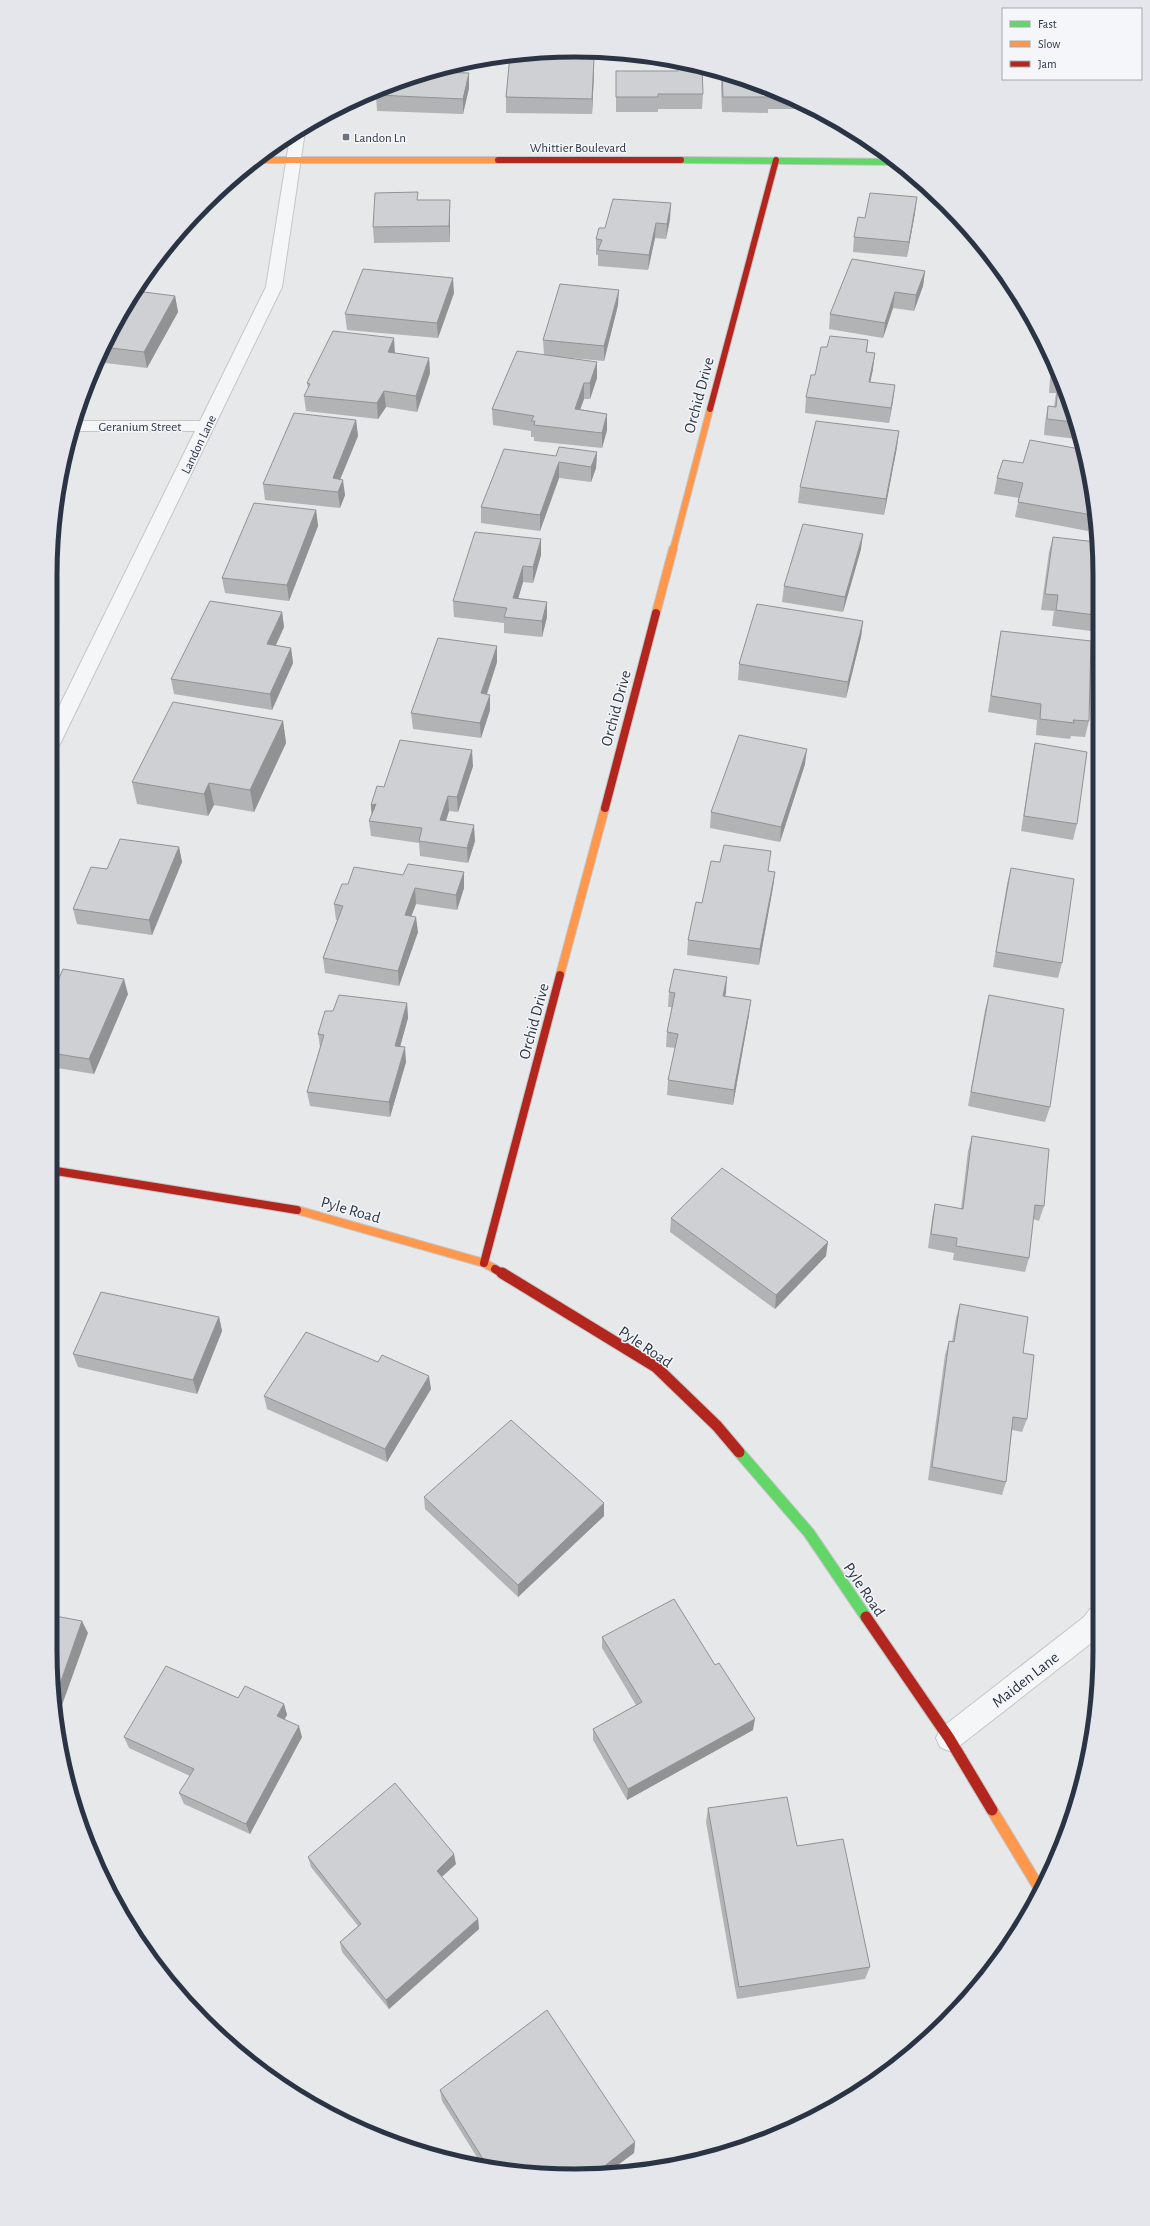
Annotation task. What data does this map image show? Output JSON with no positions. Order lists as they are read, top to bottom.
{
  "streets": {
    "street": [
      "Whittier Boulevard",
      "Orchid Drive",
      "Geranium Street",
      "Landon Lane",
      "Pyle Road",
      "Maiden Lane"
    ]
  },
  "crossings": [
    ["Whittier Boulevard", "Orchid Drive"],
    ["Whittier Boulevard", "Landon Lane"],
    ["Orchid Drive", "Pyle Road"],
    ["Geranium Street", "Landon Lane"],
    ["Pyle Road", "Maiden Lane"]
  ],
  "places": {
    "transit": ["Landon Ln"]
  },
  "legend": ["Fast", "Slow", "Jam"]
}
